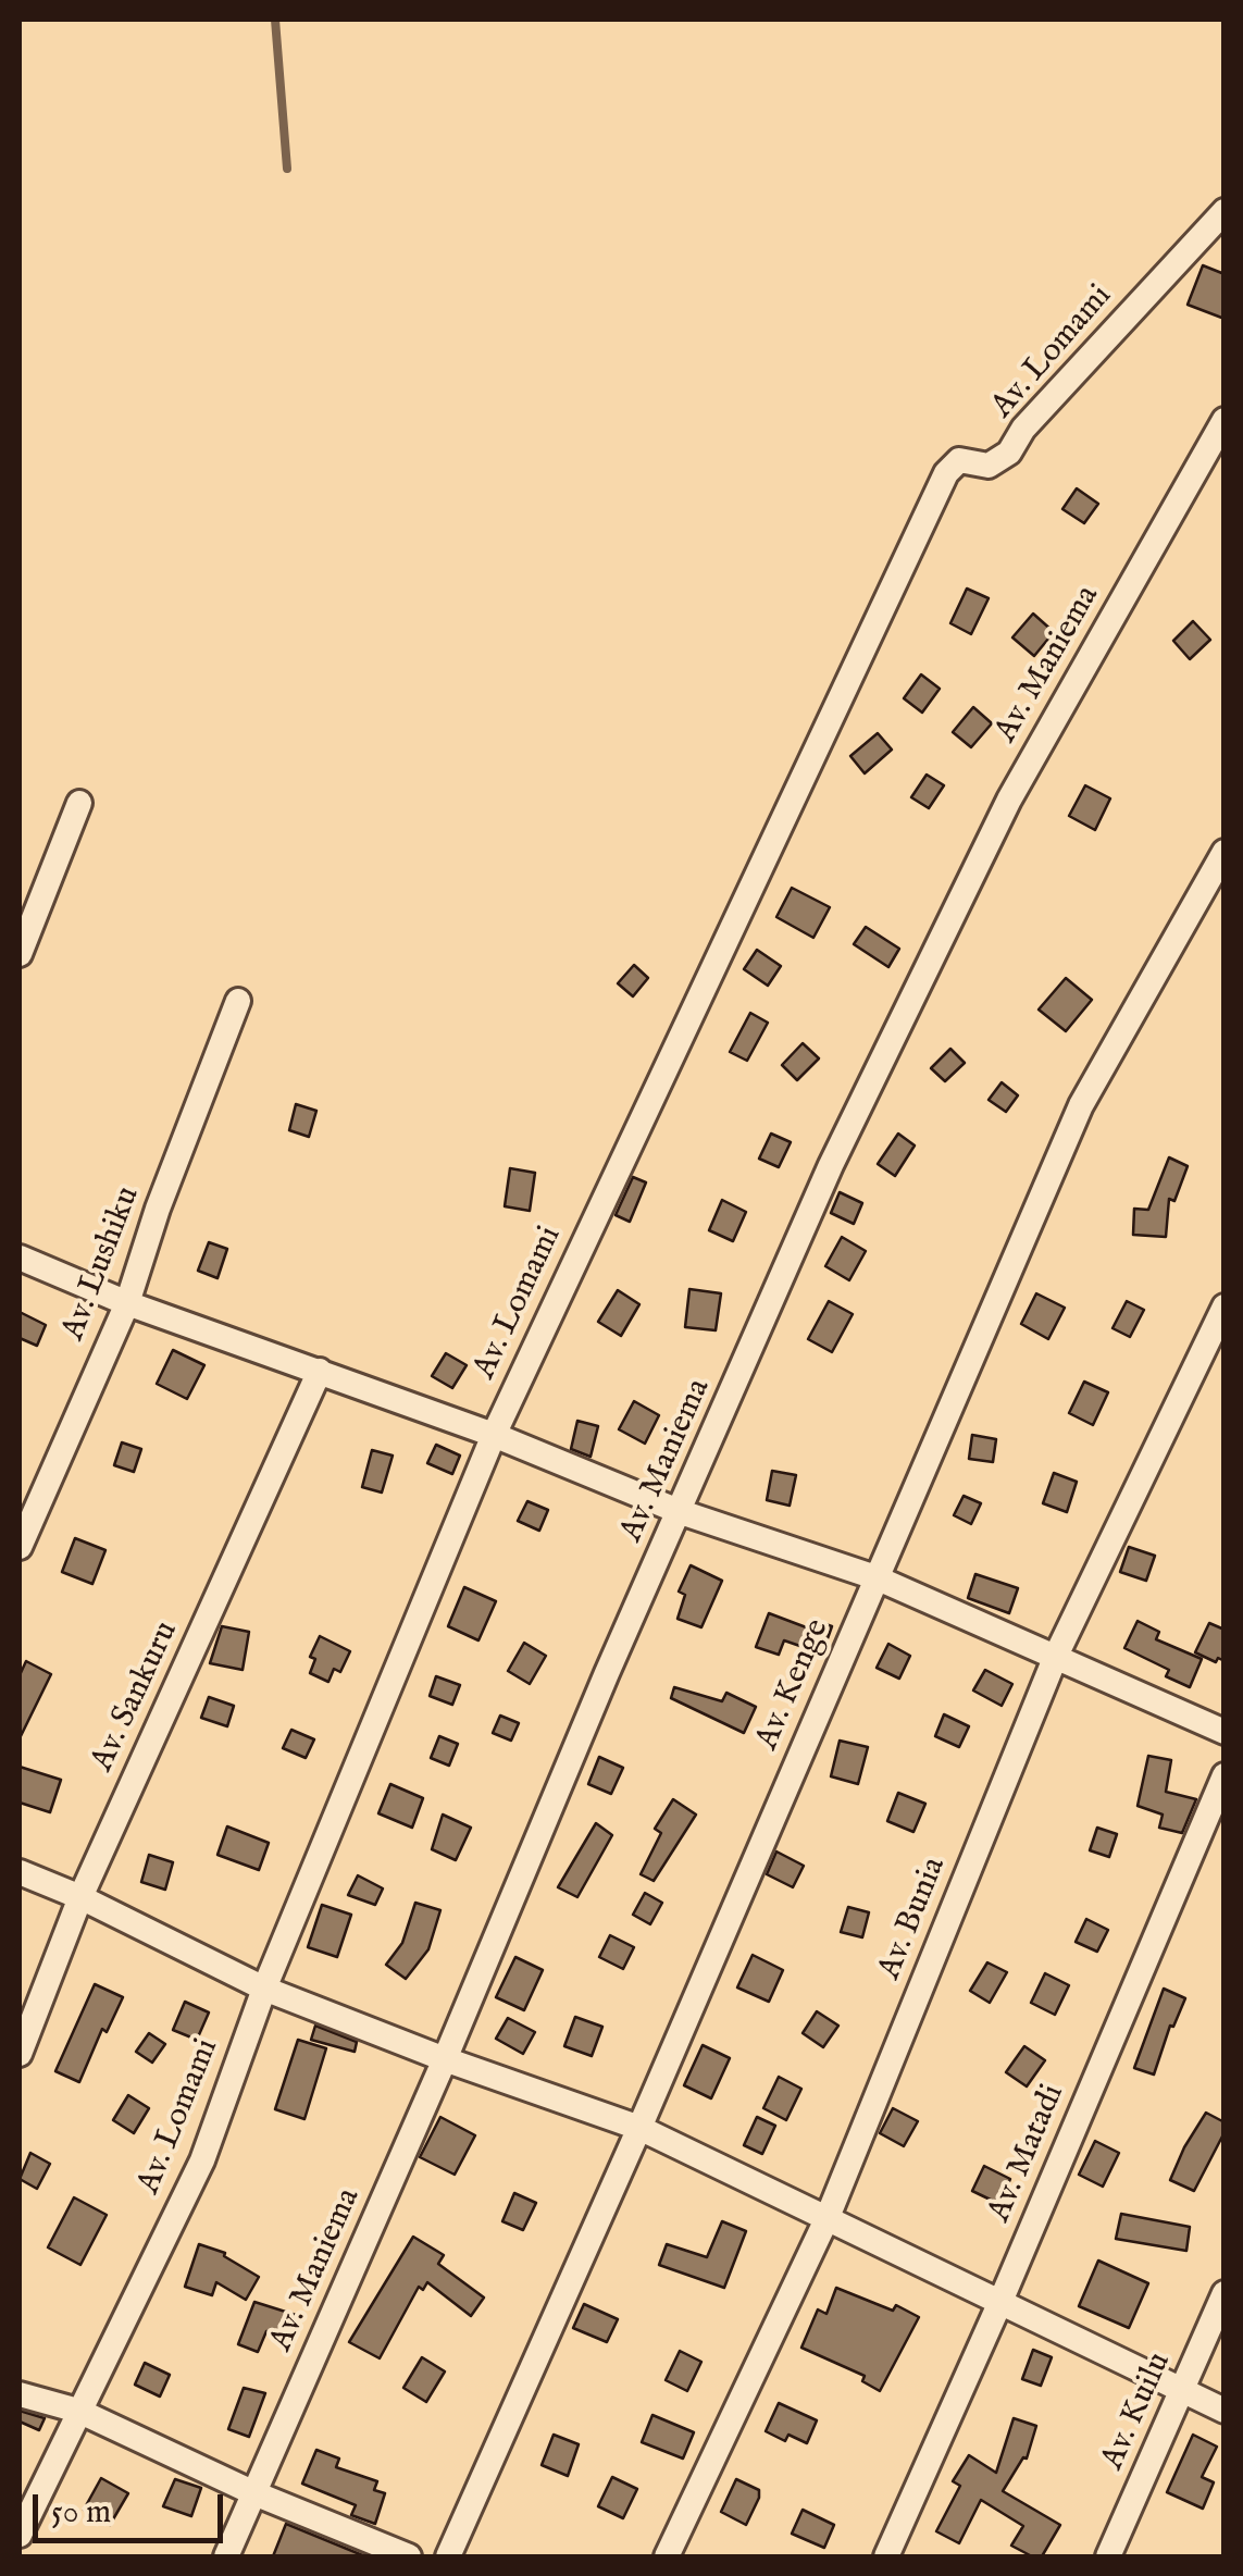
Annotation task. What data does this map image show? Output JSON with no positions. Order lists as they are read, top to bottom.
{
  "streets": {
    "street": [
      "Av. Lomami",
      "Av. Maniema",
      "Av. Lushiku",
      "Av. Kenge",
      "Av. Sankuru",
      "Av. Bunia",
      "Av. Matadi",
      "Av. Kuilu"
    ]
  },
  "scale_bar": "50 m"
}
